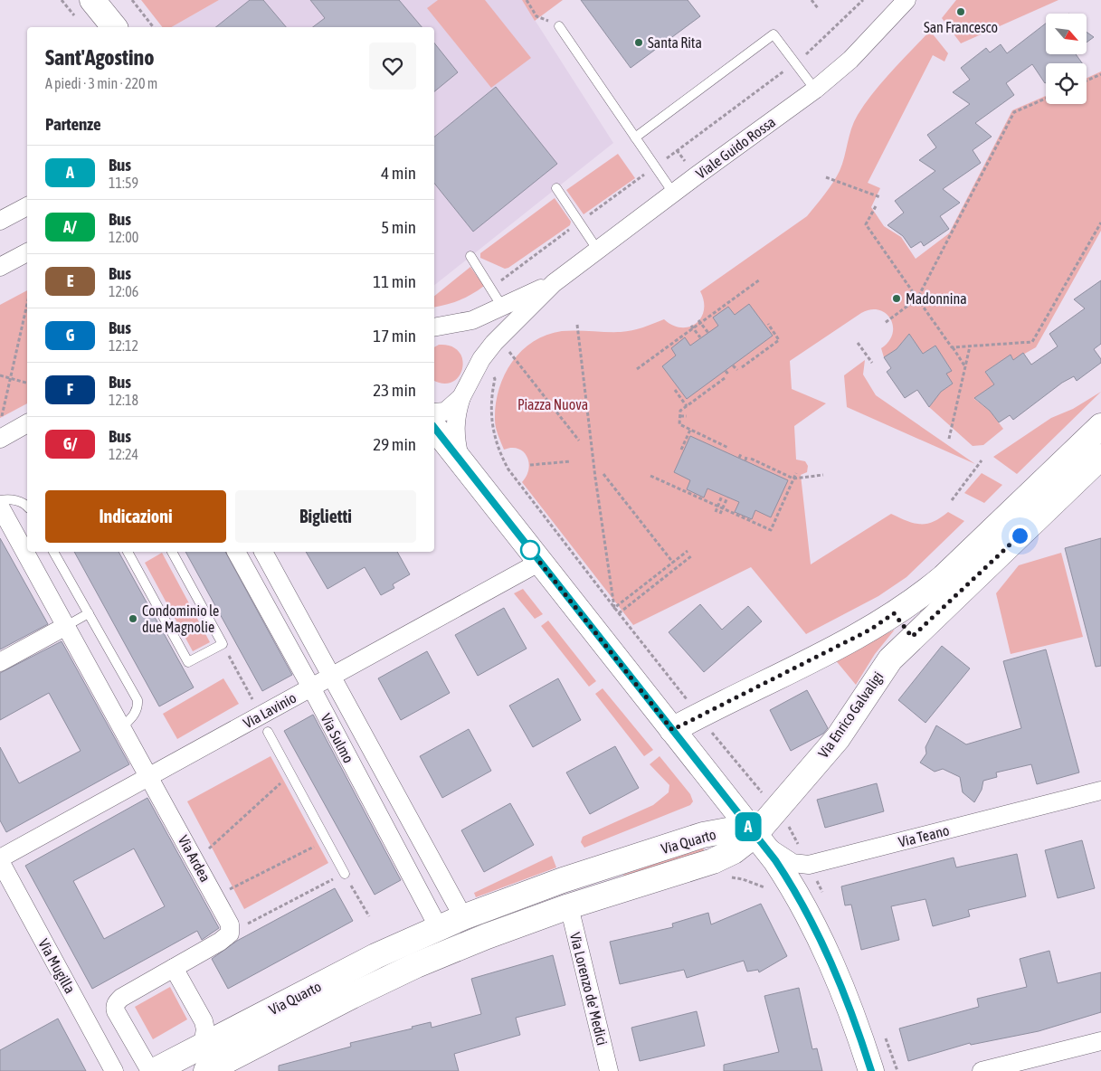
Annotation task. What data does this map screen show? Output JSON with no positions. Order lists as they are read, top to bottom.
{
  "streets": {
    "street": [
      "Viale Guido Rossa",
      "Via Lavinio",
      "Via Enrico Galvaligi",
      "Via Sulmo",
      "Via Teano",
      "Via Quarto",
      "Via Ardea",
      "Via Mugilla",
      "Via Lorenzo de' Medici"
    ]
  },
  "crossings": [
    ["Via Lavinio", "Via Sulmo"],
    ["Via Lavinio", "Via Ardea"],
    ["Via Lavinio", "Via Mugilla"],
    ["Via Enrico Galvaligi", "Via Teano"],
    ["Via Enrico Galvaligi", "Via Quarto"],
    ["Via Sulmo", "Via Quarto"],
    ["Via Teano", "Via Quarto"],
    ["Via Quarto", "Via Lorenzo de' Medici"]
  ],
  "parks": ["Piazza Nuova"],
  "places": [
    "San Francesco",
    "Santa Rita",
    "Madonnina",
    "Condominio le due Magnolie"
  ],
  "lines": ["bus line A"],
  "north": "bottom right",
  "page": {
    "on_map": "A",
    "heading": [
      ["Sant'Agostino", "A piedi · 3 min · 220 m"],
      "Partenze"
    ],
    "list": [
      {
        "mark": "A",
        "name": "Bus",
        "note": "11:59",
        "value": "4 min"
      },
      {
        "mark": "A/",
        "name": "Bus",
        "note": "12:00",
        "value": "5 min"
      },
      {
        "mark": "E",
        "name": "Bus",
        "note": "12:06",
        "value": "11 min"
      },
      {
        "mark": "G",
        "name": "Bus",
        "note": "12:12",
        "value": "17 min"
      },
      {
        "mark": "F",
        "name": "Bus",
        "note": "12:18",
        "value": "23 min"
      },
      {
        "mark": "G/",
        "name": "Bus",
        "note": "12:24",
        "value": "29 min"
      }
    ],
    "buttons": ["Indicazioni", "Biglietti"]
  }
}
